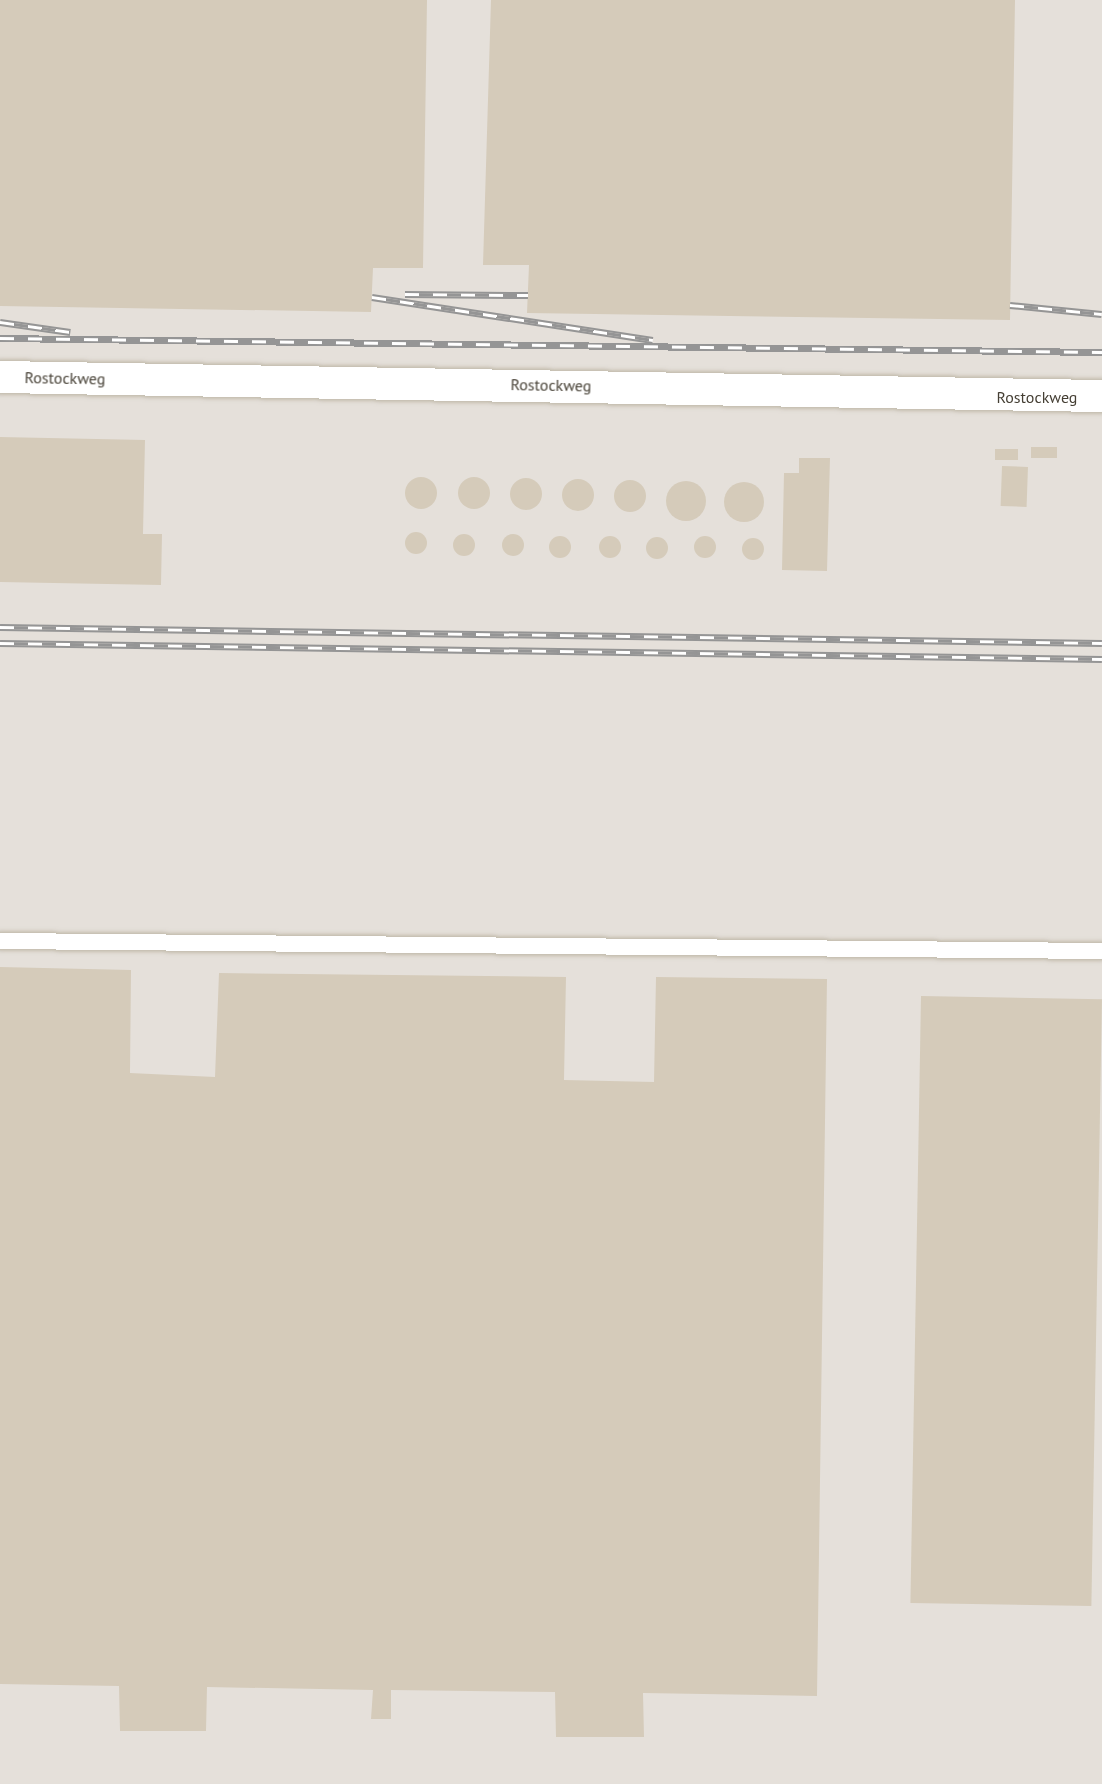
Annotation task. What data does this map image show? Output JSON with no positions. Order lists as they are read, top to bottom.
{
  "streets": {
    "street": ["Rostockweg"]
  }
}
